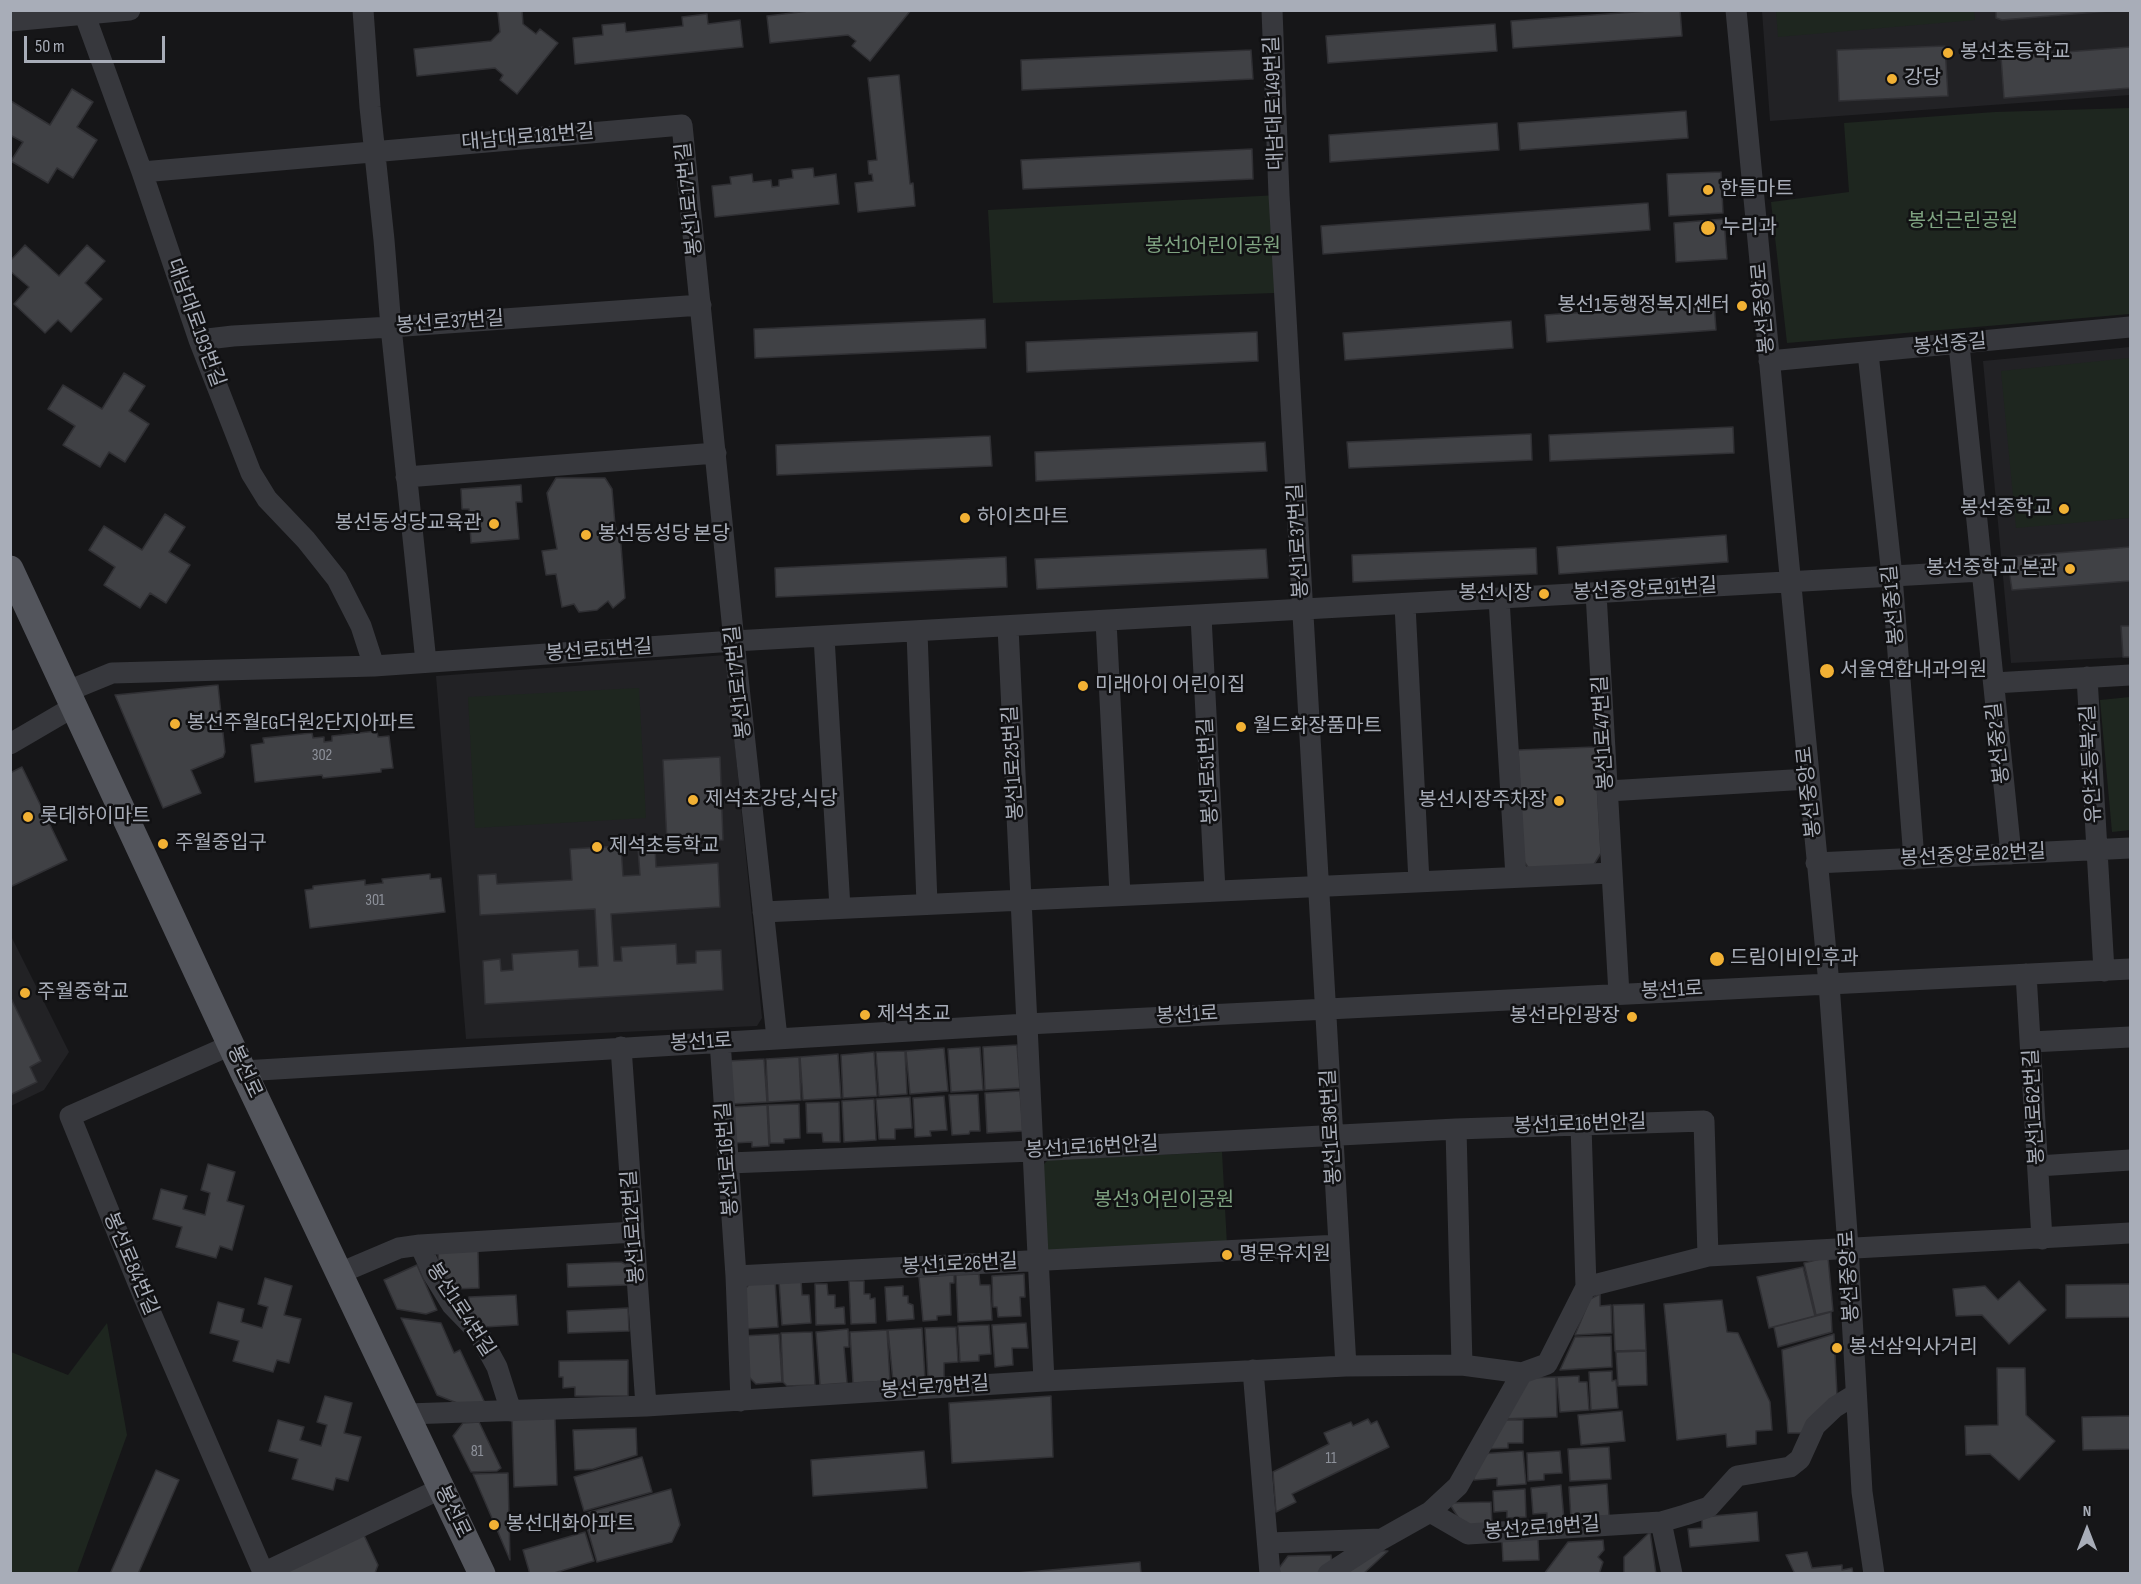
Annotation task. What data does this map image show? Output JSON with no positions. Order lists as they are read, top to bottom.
{
  "streets": {
    "main road": ["봉선로"],
    "street": [
      "대남대로149번길",
      "대남대로181번길",
      "봉선1로17번길",
      "봉선중앙로",
      "대남대로193번길",
      "봉선로37번길",
      "봉선중길",
      "봉선1로37번길",
      "봉선중앙로91번길",
      "봉선중1길",
      "봉선로51번길",
      "봉선1로47번길",
      "봉선중2길",
      "봉선1로25번길",
      "유안초등북2길",
      "봉선중앙로82번길",
      "봉선1로",
      "봉선1로62번길",
      "봉선1로16번안길",
      "봉선1로36번길",
      "봉선1로16번길",
      "봉선1로12번길",
      "봉선로84번길",
      "봉선1로26번길",
      "봉선1로4번길",
      "봉선로79번길",
      "봉선2로19번길"
    ]
  },
  "crossings": [
    ["대남대로149번길", "봉선1로37번길"],
    ["대남대로181번길", "봉선1로17번길"],
    ["봉선1로17번길", "봉선로37번길"],
    ["봉선1로17번길", "봉선로51번길"],
    ["봉선1로17번길", "봉선1로"],
    ["봉선중앙로", "봉선중길"],
    ["봉선중앙로", "봉선중앙로91번길"],
    ["봉선중앙로", "봉선중앙로82번길"],
    ["봉선중앙로", "봉선1로"],
    ["봉선중앙로", "봉선2로19번길"],
    ["대남대로193번길", "봉선로37번길"],
    ["대남대로193번길", "봉선로51번길"],
    ["봉선중길", "봉선중1길"],
    ["봉선중길", "봉선중2길"],
    ["봉선1로37번길", "봉선중앙로91번길"],
    ["봉선1로37번길", "봉선로51번길"],
    ["봉선1로37번길", "봉선1로"],
    ["봉선1로37번길", "봉선1로36번길"],
    ["봉선중앙로91번길", "봉선중1길"],
    ["봉선중앙로91번길", "봉선로51번길"],
    ["봉선중앙로91번길", "봉선1로47번길"],
    ["봉선중앙로91번길", "봉선중2길"],
    ["봉선중1길", "봉선중앙로82번길"],
    ["봉선로51번길", "봉선1로25번길"],
    ["봉선로51번길", "봉선로"],
    ["봉선1로47번길", "봉선1로"],
    ["봉선중2길", "유안초등북2길"],
    ["봉선중2길", "봉선중앙로82번길"],
    ["봉선1로25번길", "봉선1로"],
    ["봉선1로25번길", "봉선1로26번길"],
    ["유안초등북2길", "봉선중앙로82번길"],
    ["유안초등북2길", "봉선1로"],
    ["봉선1로", "봉선로"],
    ["봉선1로", "봉선1로62번길"],
    ["봉선1로", "봉선1로36번길"],
    ["봉선1로", "봉선1로16번길"],
    ["봉선1로", "봉선1로12번길"],
    ["봉선1로", "봉선1로26번길"],
    ["봉선로", "봉선로84번길"],
    ["봉선로", "봉선로79번길"],
    ["봉선1로16번안길", "봉선1로36번길"],
    ["봉선1로16번안길", "봉선1로16번길"],
    ["봉선1로16번안길", "봉선1로26번길"],
    ["봉선1로36번길", "봉선1로26번길"],
    ["봉선1로36번길", "봉선로79번길"],
    ["봉선1로16번길", "봉선1로26번길"],
    ["봉선1로16번길", "봉선로79번길"],
    ["봉선1로12번길", "봉선로79번길"],
    ["봉선1로26번길", "봉선로79번길"],
    ["봉선1로4번길", "봉선로79번길"]
  ],
  "parks": ["봉선근린공원", "봉선1어린이공원", "봉선3 어린이공원"],
  "places": [
    "봉선초등학교",
    "강당",
    "한들마트",
    "누리과",
    "봉선1동행정복지센터",
    "봉선중학교",
    "하이츠마트",
    "봉선동성당교육관",
    "봉선동성당 본당",
    "봉선중학교 본관",
    "봉선시장",
    "서울연합내과의원",
    "미래아이 어린이집",
    "봉선주월EG더원2단지아파트",
    "월드화장품마트",
    "제석초강당,식당",
    "봉선시장주차장",
    "롯데하이마트",
    "주월중입구",
    "제석초등학교",
    "드림이비인후과",
    "주월중학교",
    "제석초교",
    "봉선라인광장",
    "명문유치원",
    "봉선삼익사거리",
    "봉선대화아파트"
  ],
  "house_numbers": [
    "302",
    "301",
    "81",
    "11"
  ],
  "scale_bar": "50 m",
  "north": "top"
}
